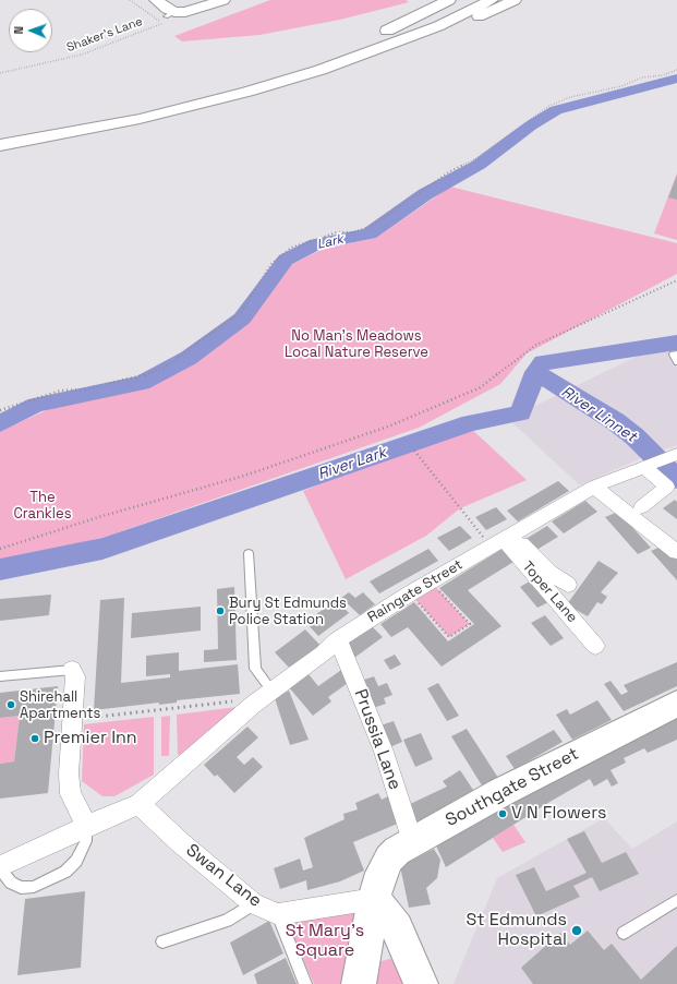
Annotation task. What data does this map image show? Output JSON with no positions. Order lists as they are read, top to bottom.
{
  "streets": {
    "main road": ["Southgate Street"],
    "street": [
      "Raingate Street",
      "Toper Lane",
      "Prussia Lane",
      "Swan Lane"
    ],
    "path": ["Shaker's Lane"]
  },
  "crossings": [
    ["Raingate Street", "Toper Lane"],
    ["Raingate Street", "Prussia Lane"],
    ["Raingate Street", "Swan Lane"],
    ["Prussia Lane", "Southgate Street"]
  ],
  "water": ["Lark", "River Linnet", "River Lark"],
  "parks": ["No Man's Meadows Local Nature Reserve", "The Crankles", "St Mary's Square"],
  "places": [
    "Bury St Edmunds Police Station",
    "Shirehall Apartments",
    "Premier Inn",
    "V N Flowers",
    "St Edmunds Hospital"
  ],
  "north": "left"
}
